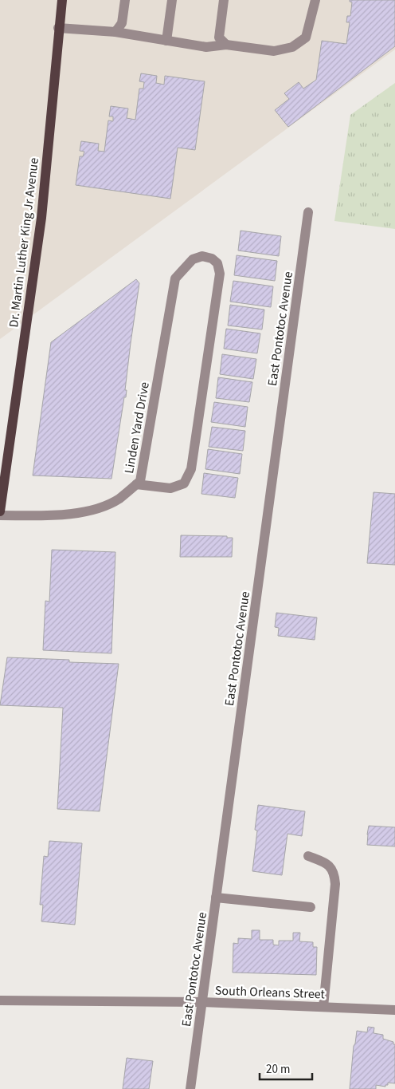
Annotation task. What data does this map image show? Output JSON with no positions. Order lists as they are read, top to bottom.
{
  "streets": {
    "main road": ["Dr. Martin Luther King Jr Avenue"],
    "street": ["East Pontotoc Avenue", "Linden Yard Drive", "South Orleans Street"]
  },
  "crossings": [
    ["East Pontotoc Avenue", "South Orleans Street"]
  ],
  "scale_bar": "20 m"
}
